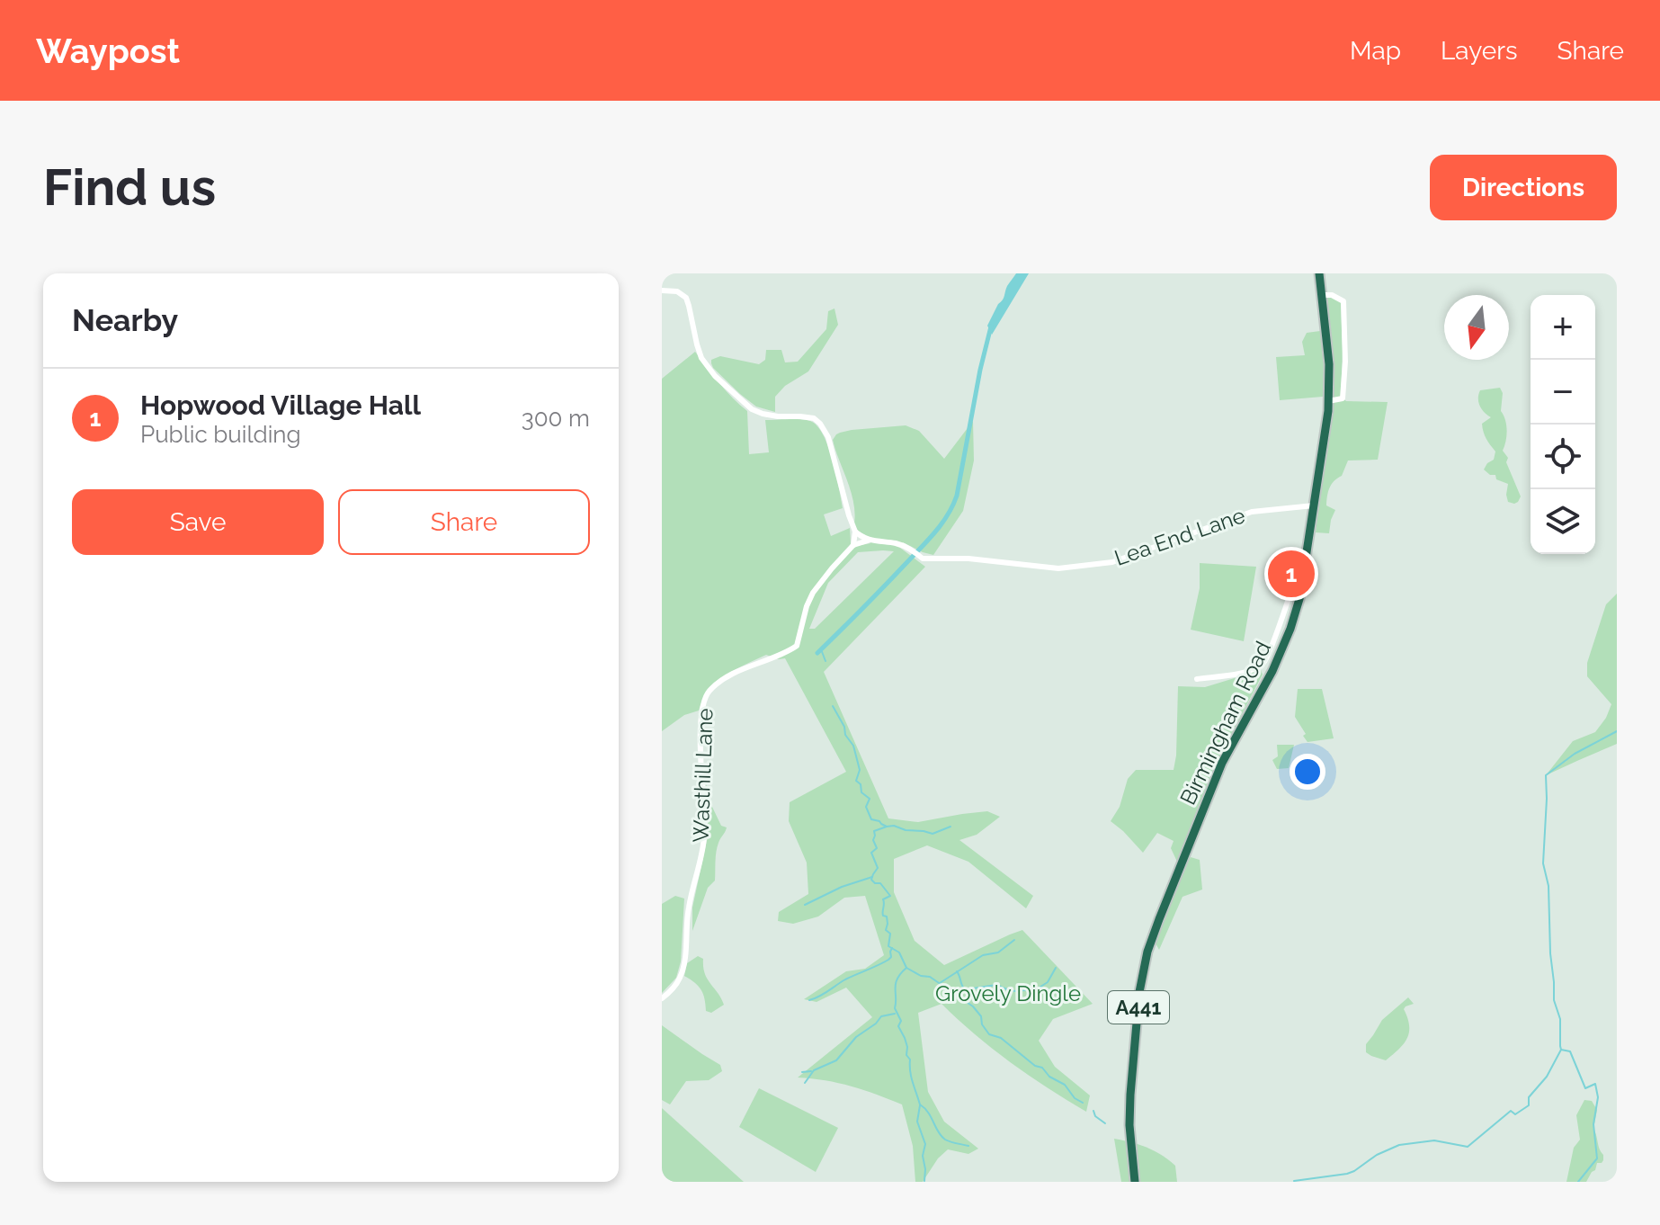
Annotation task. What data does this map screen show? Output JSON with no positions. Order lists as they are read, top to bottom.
{
  "streets": {
    "highway": ["Birmingham Road", "A441"],
    "street": ["Lea End Lane", "Wasthill Lane"]
  },
  "crossings": [
    ["Lea End Lane", "Birmingham Road"]
  ],
  "parks": ["Grovely Dingle"],
  "north": "bottom",
  "page": {
    "header": "Waypost",
    "nav": ["Map", "Layers", "Share"],
    "buttons": [
      "Directions",
      ["Save", "Share"]
    ],
    "title": "Find us",
    "heading": "Nearby",
    "map_buttons": ["+", "−"],
    "list": [
      {
        "mark": "1",
        "name": "Hopwood Village Hall",
        "note": "Public building",
        "value": "300 m"
      }
    ],
    "pins": "1"
  }
}
